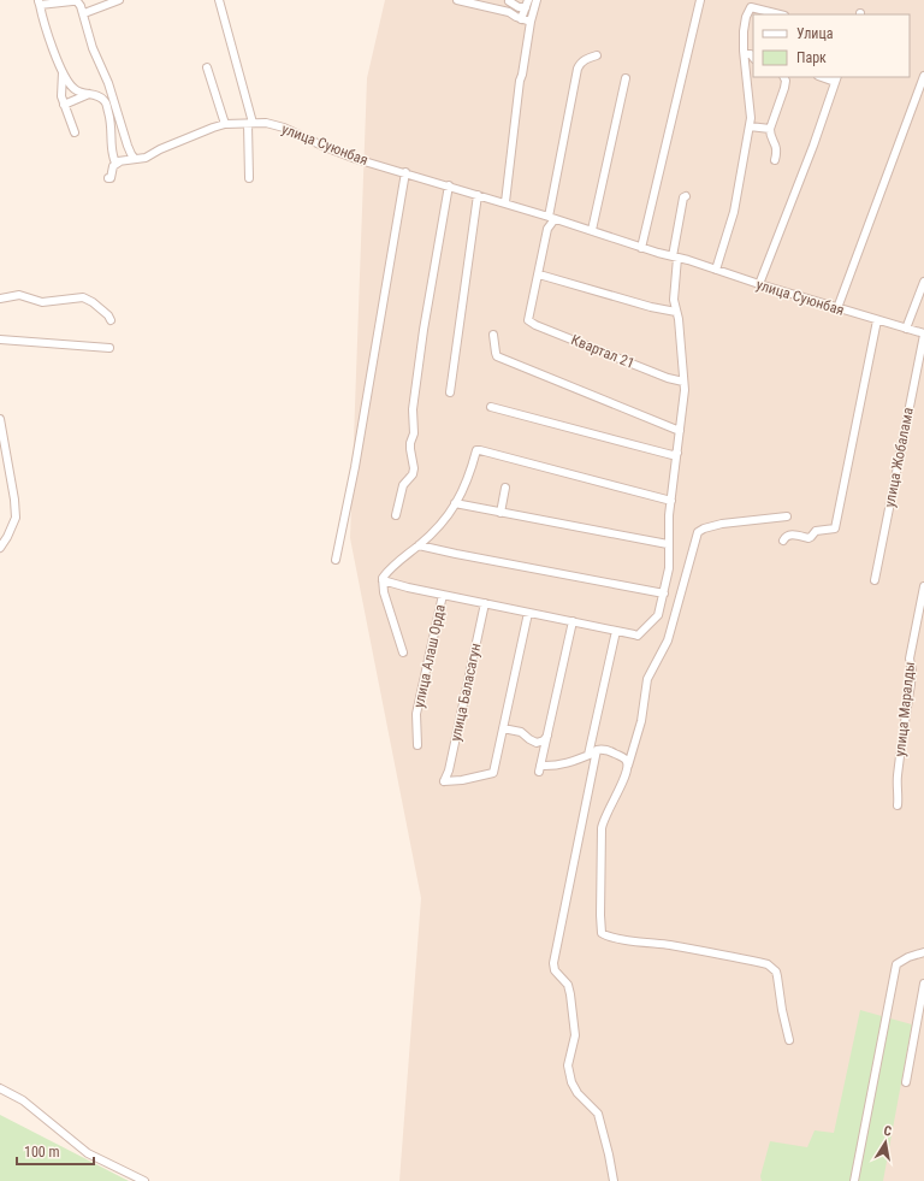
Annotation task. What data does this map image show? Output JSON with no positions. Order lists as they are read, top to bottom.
{
  "streets": {
    "street": [
      "улица Суюнбая",
      "Квартал 21",
      "улица Жобалама",
      "улица Алаш Орда",
      "улица Баласагун",
      "улица Маралды"
    ]
  },
  "crossings": [
    ["улица Суюнбая", "улица Жобалама"]
  ],
  "legend": ["Улица", "Парк"],
  "scale_bar": "100 m",
  "north": "top"
}
